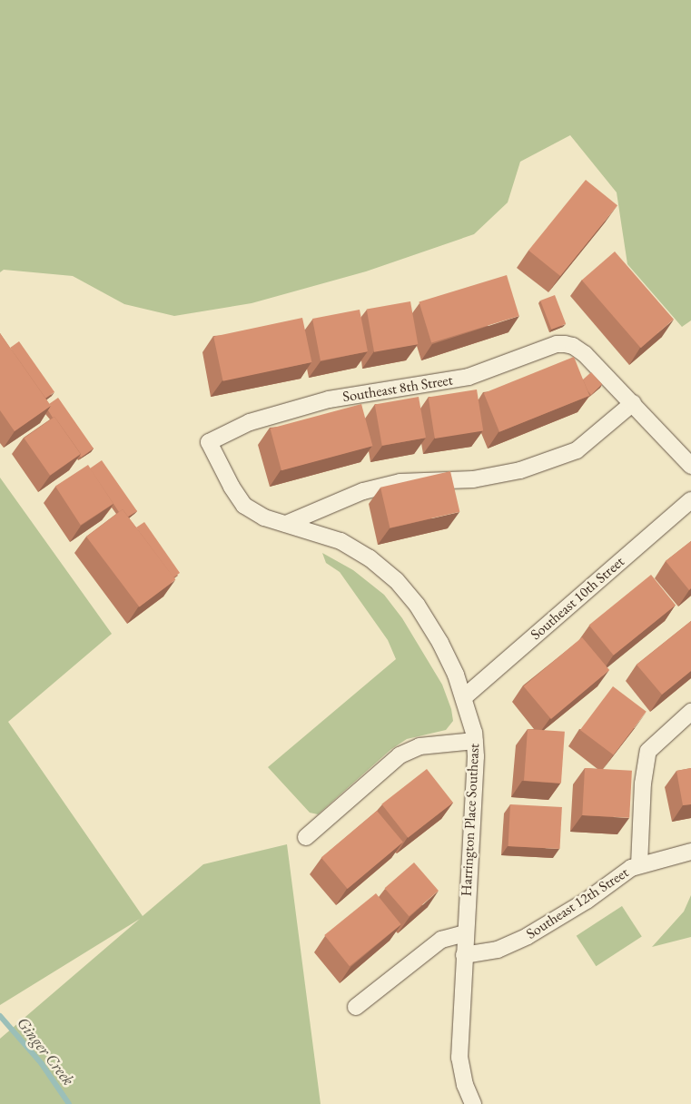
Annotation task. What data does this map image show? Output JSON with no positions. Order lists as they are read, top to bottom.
{
  "streets": {
    "street": [
      "Southeast 8th Street",
      "Southeast 10th Street",
      "Harrington Place Southeast",
      "Southeast 12th Street"
    ]
  },
  "crossings": [
    ["Southeast 8th Street", "Harrington Place Southeast"],
    ["Southeast 10th Street", "Harrington Place Southeast"],
    ["Harrington Place Southeast", "Southeast 12th Street"]
  ],
  "water": ["Ginger Creek"]
}
